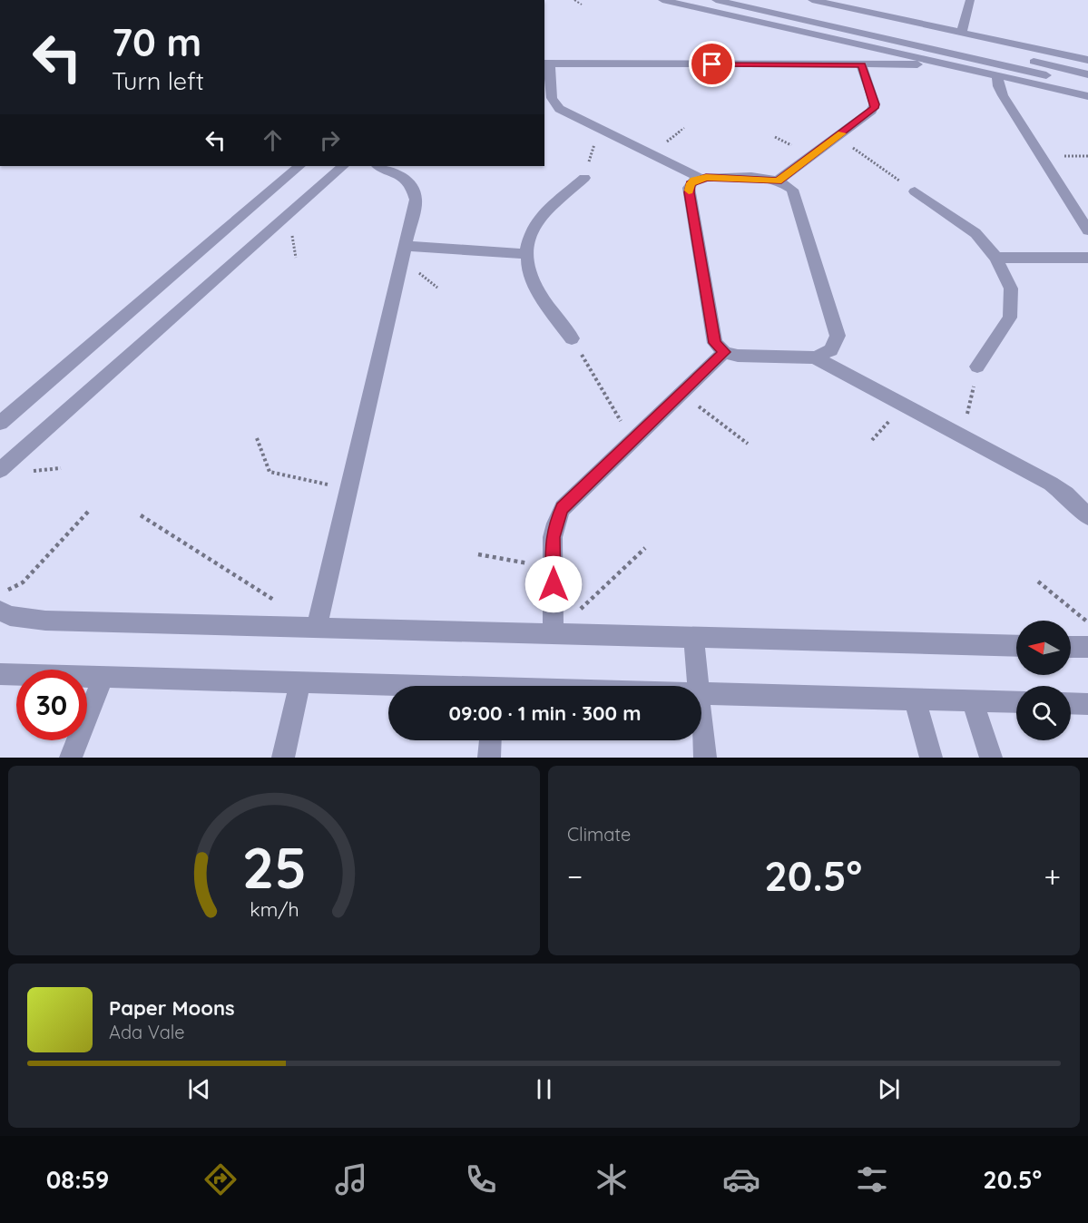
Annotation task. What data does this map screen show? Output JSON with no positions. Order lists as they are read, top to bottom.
{
  "north": "left",
  "page": {
    "turn": ["70 m", "Turn left"],
    "limit": "30",
    "trip": "09:00 · 1 min · 300 m",
    "tile": "Climate",
    "heat": ["−", "20.5°", "+"],
    "song": ["Paper Moons", "Ada Vale"],
    "tabs": ["08:59", "20.5°"],
    "gauge": ["25", "km/h"]
  }
}
